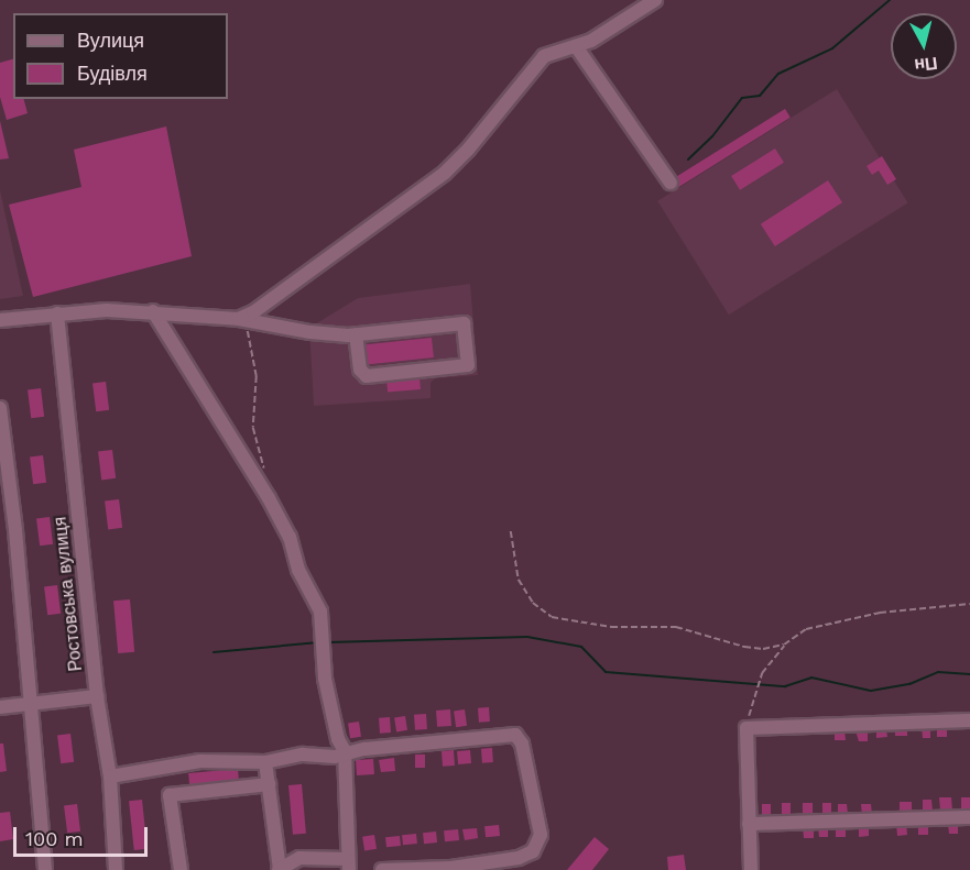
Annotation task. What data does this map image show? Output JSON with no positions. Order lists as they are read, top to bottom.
{
  "streets": {
    "street": ["Ростовська вулиця"]
  },
  "legend": ["Вулиця", "Будівля"],
  "scale_bar": "100 m",
  "north": "bottom"
}
